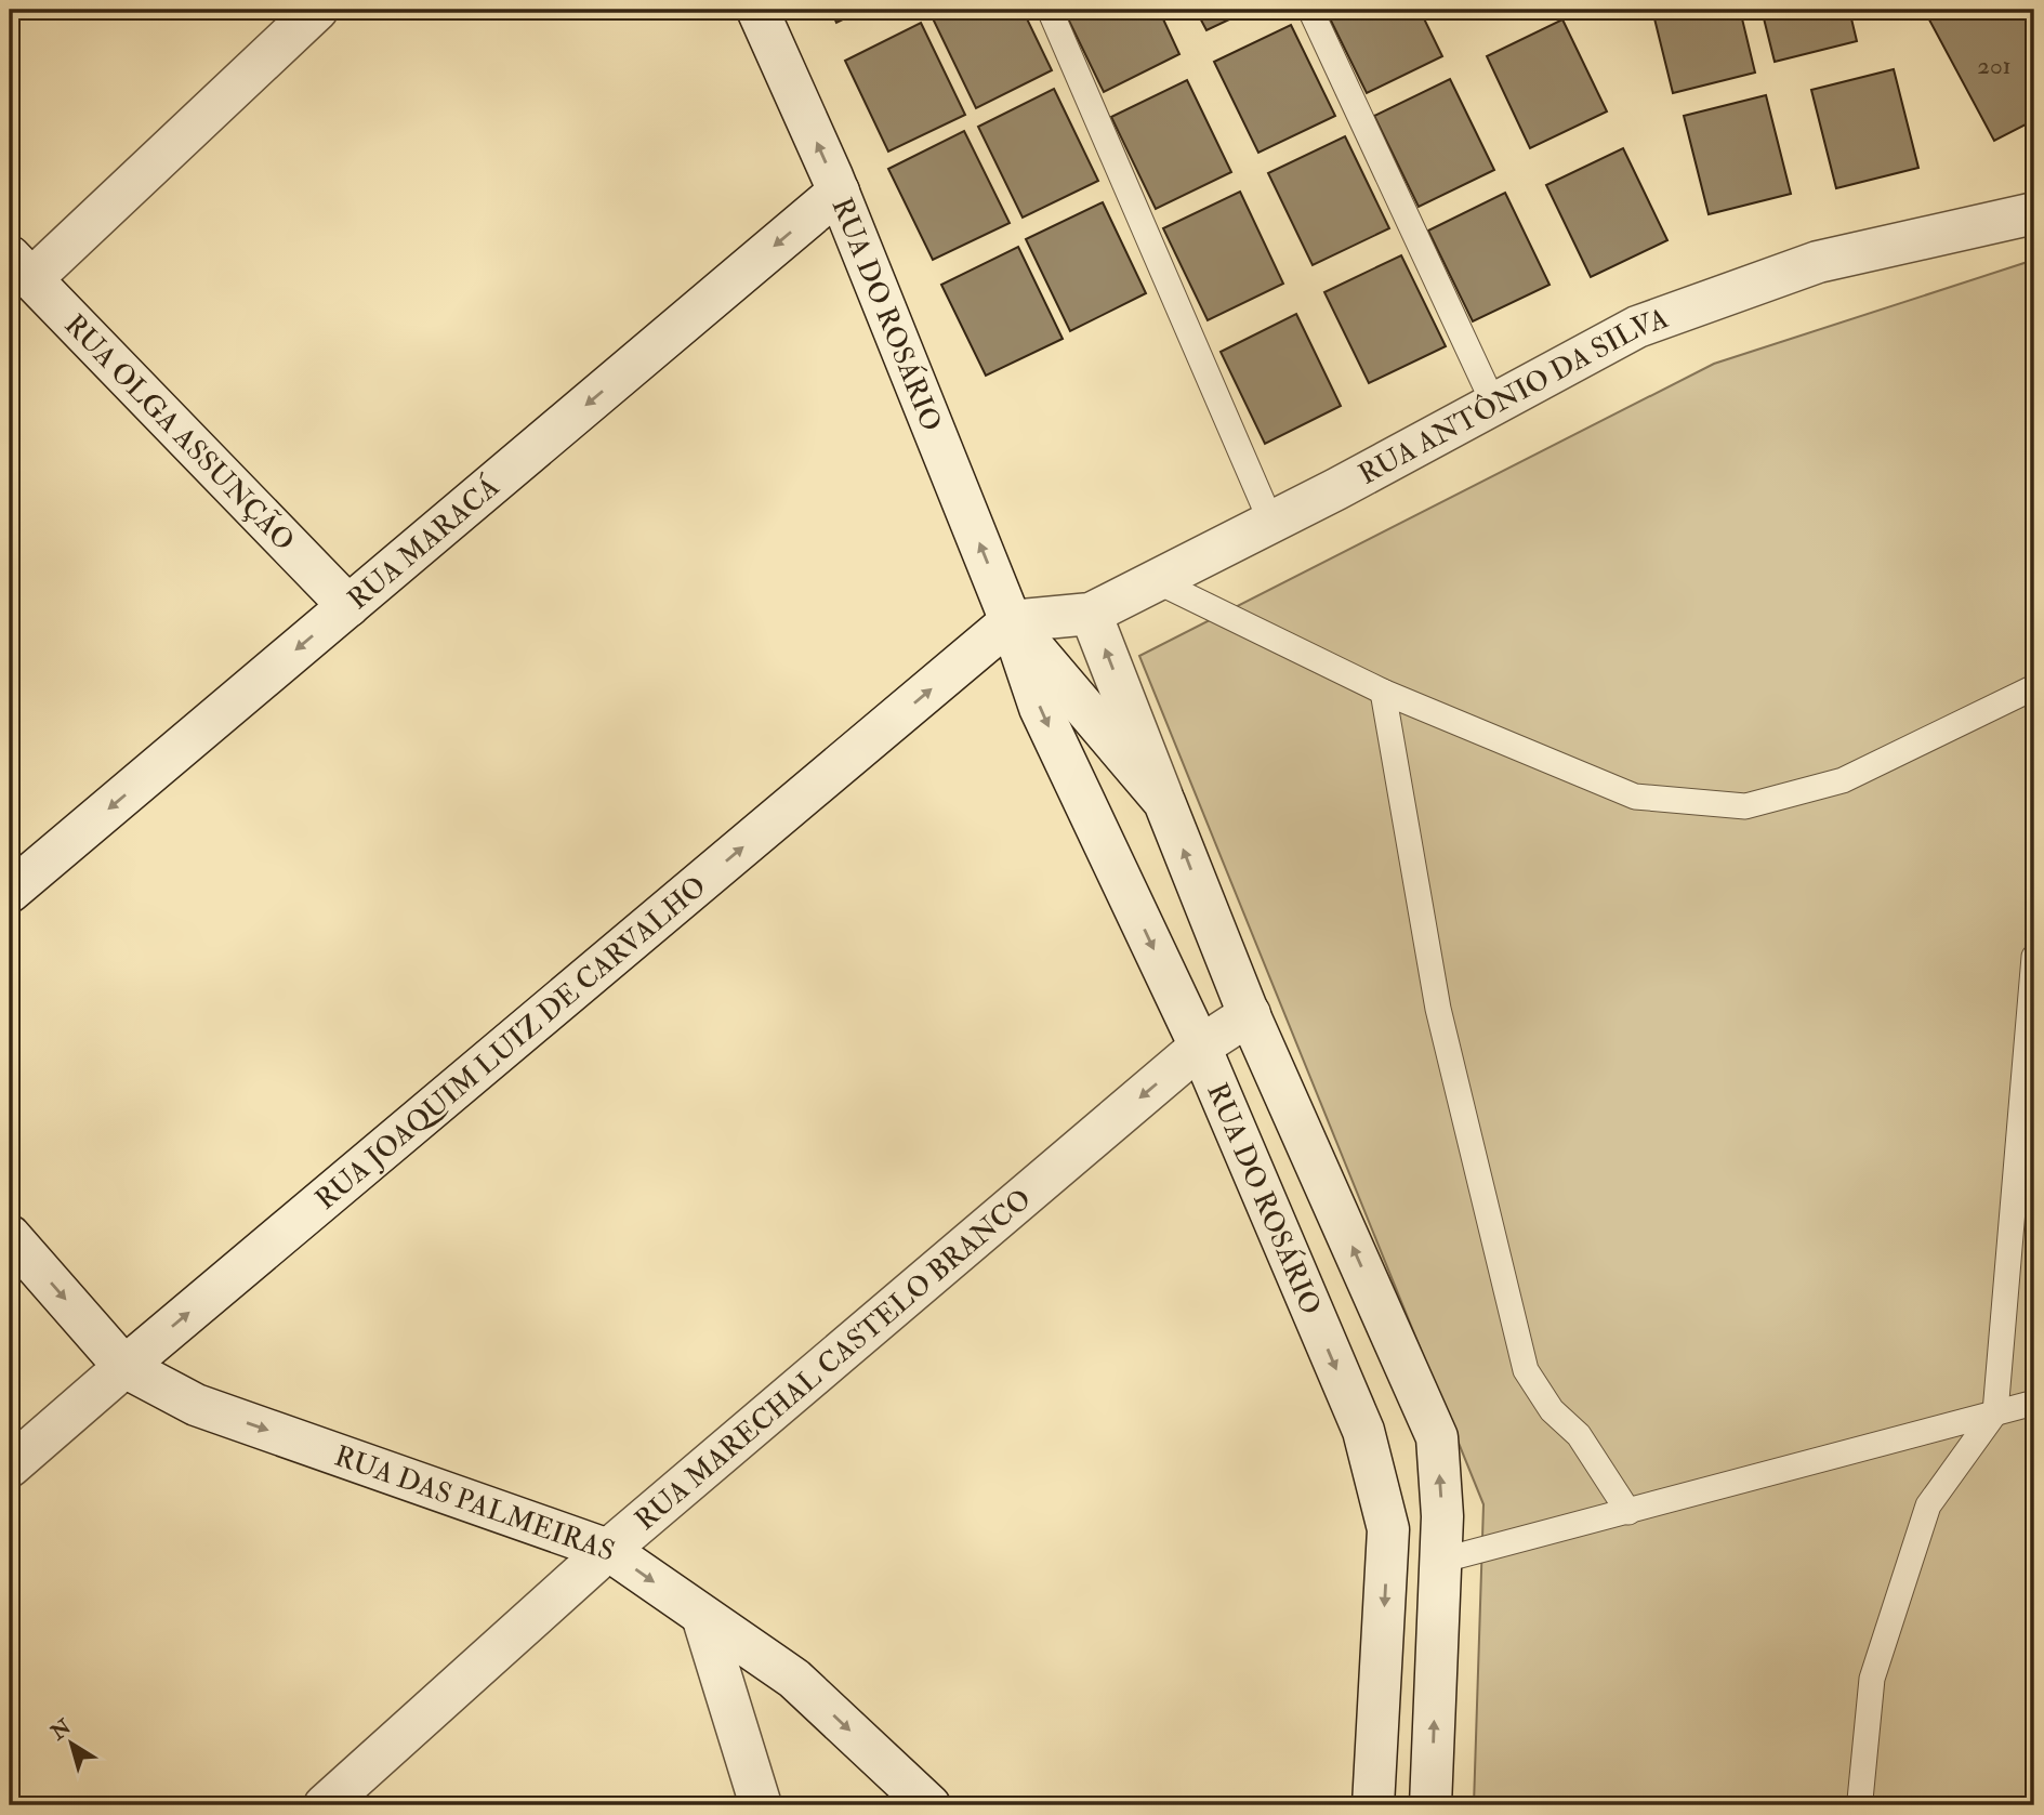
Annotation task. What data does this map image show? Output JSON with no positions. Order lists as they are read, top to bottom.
{
  "streets": {
    "street": [
      "RUA DO ROSÁRIO",
      "RUA ANTÔNIO DA SILVA",
      "RUA OLGA ASSUNÇÃO",
      "RUA MARACÁ",
      "RUA JOAQUIM LUIZ DE CARVALHO",
      "RUA MARECHAL CASTELO BRANCO",
      "RUA DAS PALMEIRAS"
    ]
  },
  "crossings": [
    ["RUA DO ROSÁRIO", "RUA ANTÔNIO DA SILVA"],
    ["RUA DO ROSÁRIO", "RUA MARACÁ"],
    ["RUA DO ROSÁRIO", "RUA JOAQUIM LUIZ DE CARVALHO"],
    ["RUA DO ROSÁRIO", "RUA MARECHAL CASTELO BRANCO"],
    ["RUA ANTÔNIO DA SILVA", "RUA JOAQUIM LUIZ DE CARVALHO"],
    ["RUA OLGA ASSUNÇÃO", "RUA MARACÁ"],
    ["RUA JOAQUIM LUIZ DE CARVALHO", "RUA DAS PALMEIRAS"],
    ["RUA MARECHAL CASTELO BRANCO", "RUA DAS PALMEIRAS"]
  ],
  "one_way": [
    "RUA MARACÁ",
    "RUA JOAQUIM LUIZ DE CARVALHO",
    "RUA MARECHAL CASTELO BRANCO",
    "RUA DAS PALMEIRAS"
  ],
  "house_numbers": ["201"],
  "north": "top left"
}
